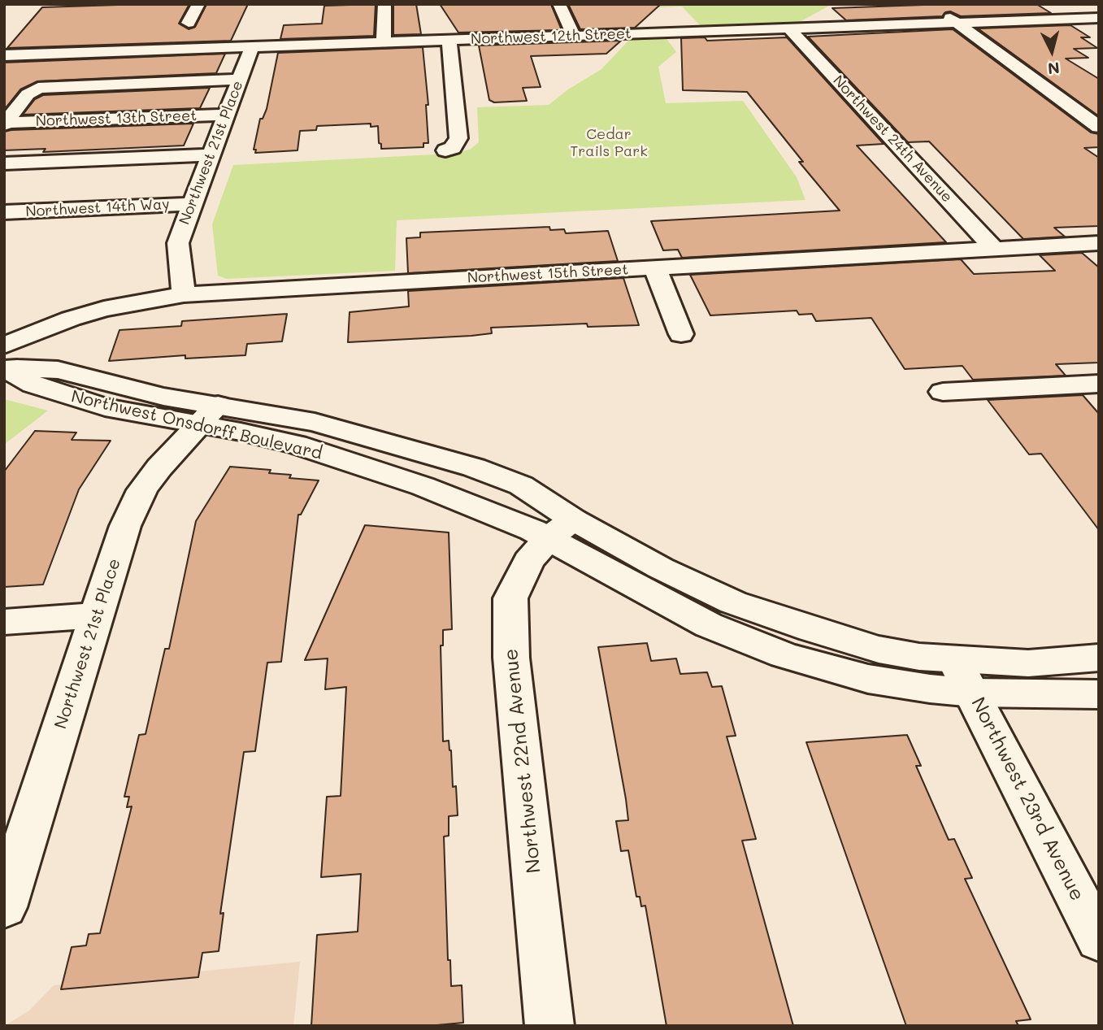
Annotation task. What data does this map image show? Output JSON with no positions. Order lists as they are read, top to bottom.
{
  "streets": {
    "street": [
      "Northwest 12th Street",
      "Northwest 13th Street",
      "Northwest 24th Avenue",
      "Northwest 21st Place",
      "Northwest 14th Way",
      "Northwest 15th Street",
      "Northwest Onsdorff Boulevard",
      "Northwest 22nd Avenue",
      "Northwest 23rd Avenue"
    ]
  },
  "crossings": [
    ["Northwest 12th Street", "Northwest 24th Avenue"],
    ["Northwest 12th Street", "Northwest 21st Place"],
    ["Northwest 13th Street", "Northwest 21st Place"],
    ["Northwest 24th Avenue", "Northwest 15th Street"],
    ["Northwest 21st Place", "Northwest 14th Way"],
    ["Northwest 21st Place", "Northwest 15th Street"],
    ["Northwest 21st Place", "Northwest Onsdorff Boulevard"],
    ["Northwest Onsdorff Boulevard", "Northwest 22nd Avenue"],
    ["Northwest Onsdorff Boulevard", "Northwest 23rd Avenue"]
  ],
  "parks": ["Cedar Trails Park"],
  "north": "bottom"
}
